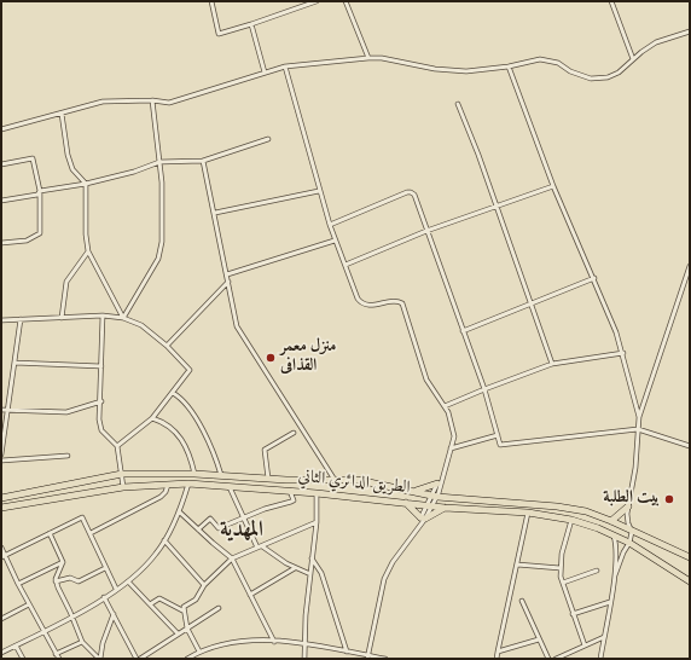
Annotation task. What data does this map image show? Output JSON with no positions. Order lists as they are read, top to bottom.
{
  "streets": {
    "main road": ["الطريق الدائري الثاني"]
  },
  "districts": ["المهدية"],
  "places": ["منزل معمر القذافى", "بيت الطلبة"]
}
